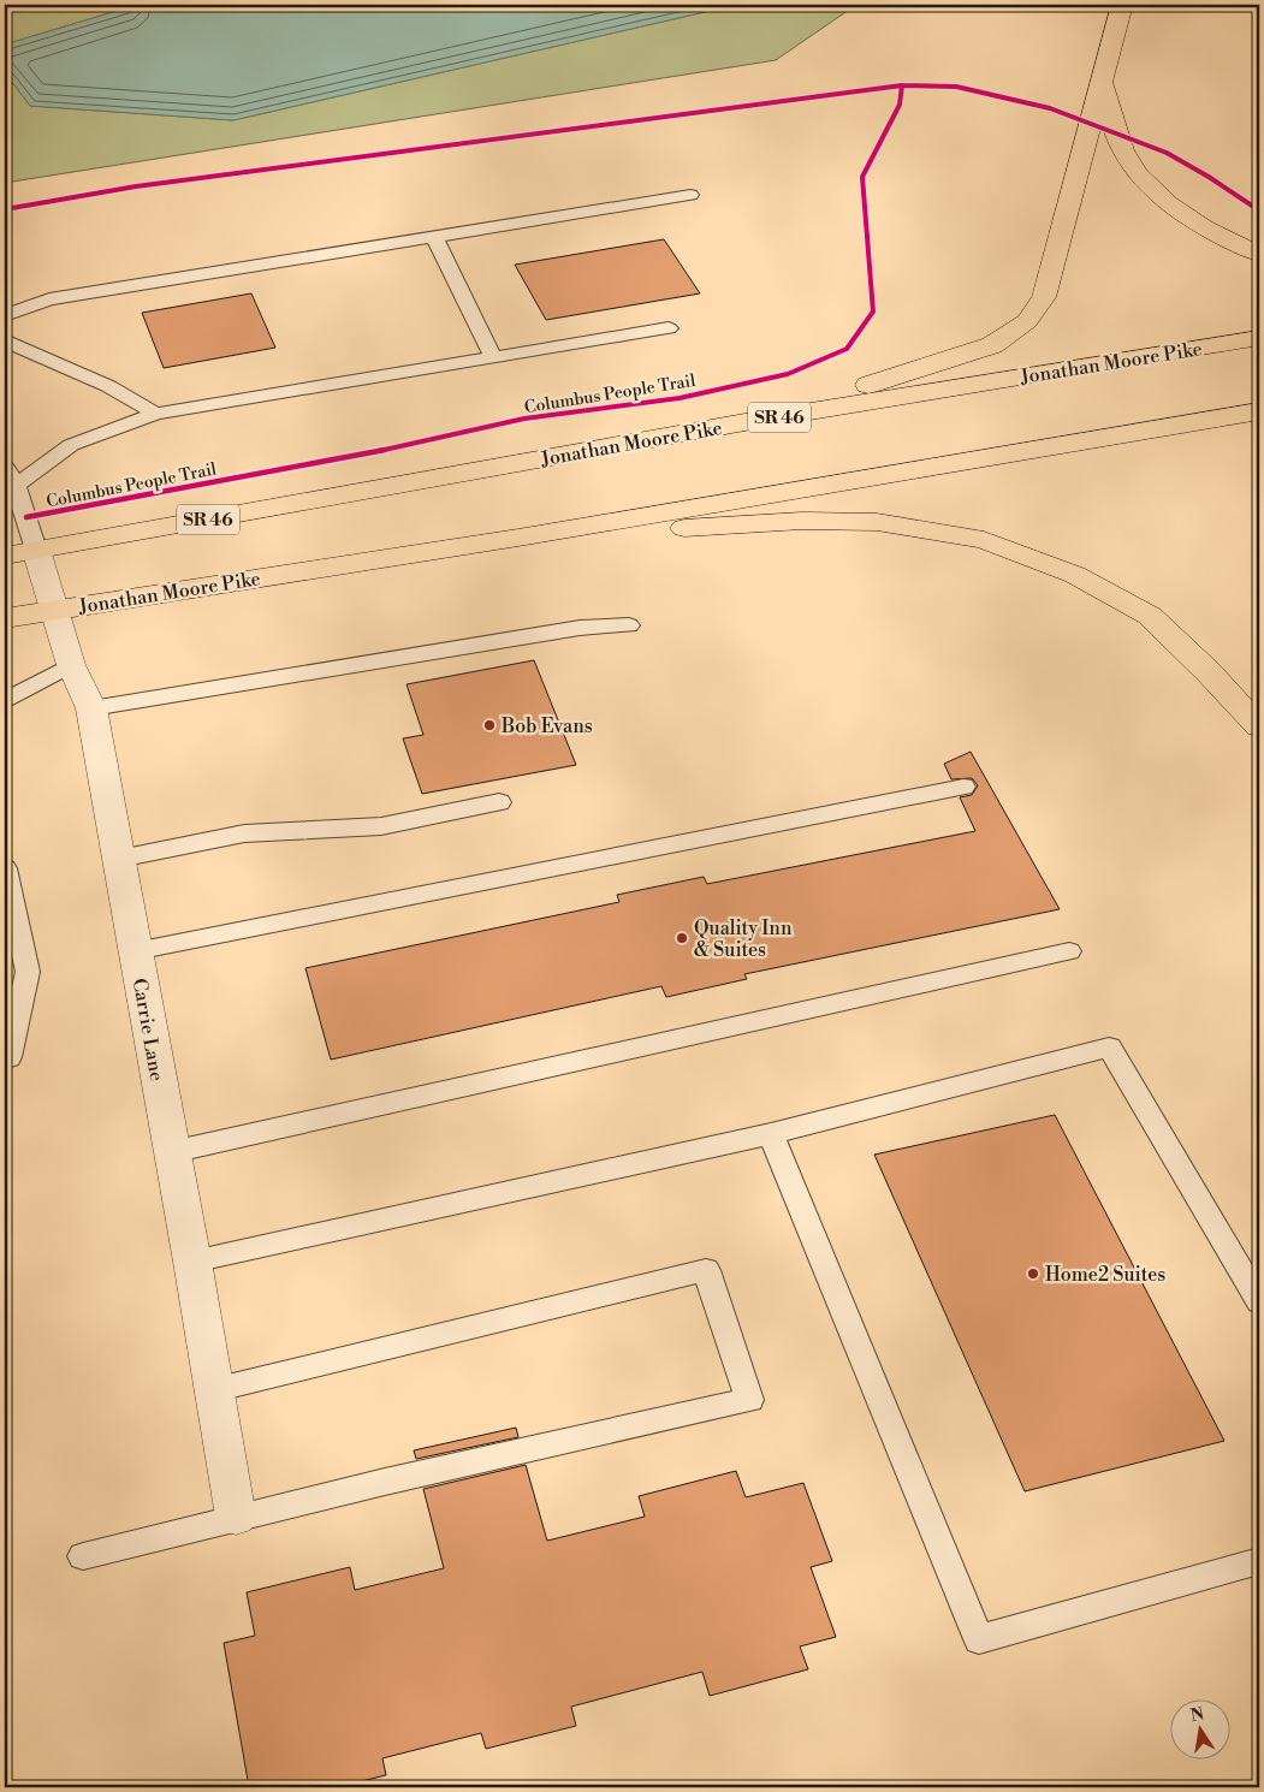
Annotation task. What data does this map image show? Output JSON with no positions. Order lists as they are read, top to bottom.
{
  "streets": {
    "highway": ["Jonathan Moore Pike", "SR 46"],
    "street": ["Carrie Lane"],
    "cycle path": ["Columbus People Trail"]
  },
  "crossings": [
    ["Jonathan Moore Pike", "Carrie Lane"]
  ],
  "places": ["Bob Evans", "Quality Inn & Suites", "Home2 Suites"],
  "north": "top"
}
